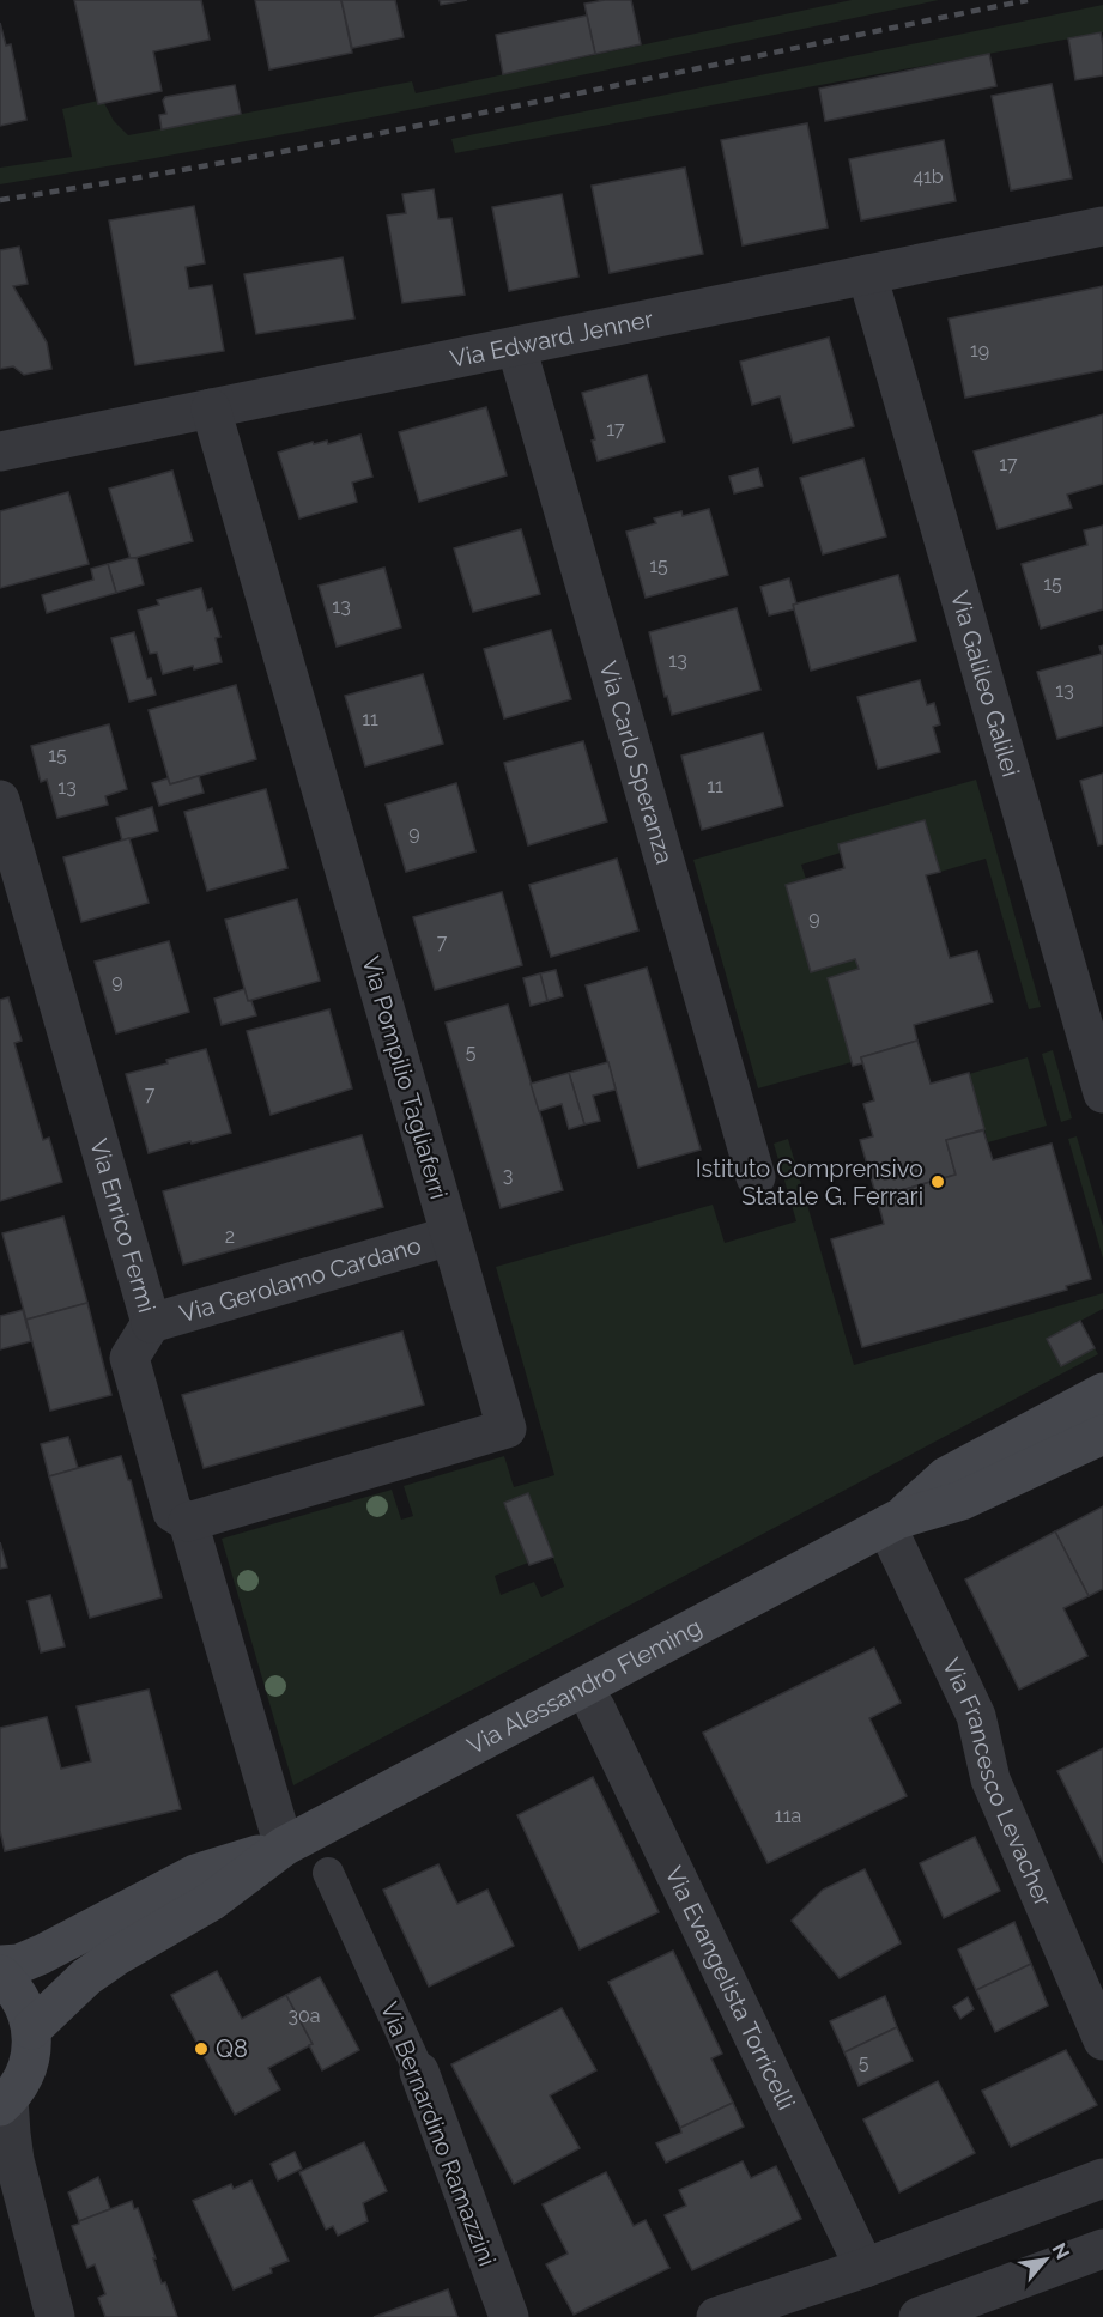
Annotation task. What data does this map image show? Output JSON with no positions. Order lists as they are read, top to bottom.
{
  "streets": {
    "main road": ["Via Alessandro Fleming"],
    "street": [
      "Via Edward Jenner",
      "Via Galileo Galilei",
      "Via Carlo Speranza",
      "Via Pompilio Tagliaferri",
      "Via Enrico Fermi",
      "Via Gerolamo Cardano",
      "Via Francesco Levacher",
      "Via Evangelista Torricelli",
      "Via Bernardino Ramazzini"
    ]
  },
  "crossings": [
    ["Via Edward Jenner", "Via Galileo Galilei"],
    ["Via Edward Jenner", "Via Carlo Speranza"],
    ["Via Edward Jenner", "Via Pompilio Tagliaferri"],
    ["Via Pompilio Tagliaferri", "Via Enrico Fermi"],
    ["Via Pompilio Tagliaferri", "Via Gerolamo Cardano"],
    ["Via Enrico Fermi", "Via Gerolamo Cardano"],
    ["Via Enrico Fermi", "Via Alessandro Fleming"],
    ["Via Alessandro Fleming", "Via Francesco Levacher"]
  ],
  "places": ["Istituto Comprensivo Statale G. Ferrari", "Q8"],
  "house_numbers": [
    "41b",
    "19",
    "17",
    "17",
    "15",
    "15",
    "13",
    "13",
    "13",
    "11",
    "15",
    "11",
    "13",
    "9",
    "9",
    "7",
    "9",
    "5",
    "7",
    "3",
    "2",
    "11a",
    "30a",
    "5"
  ],
  "north": "top right"
}
